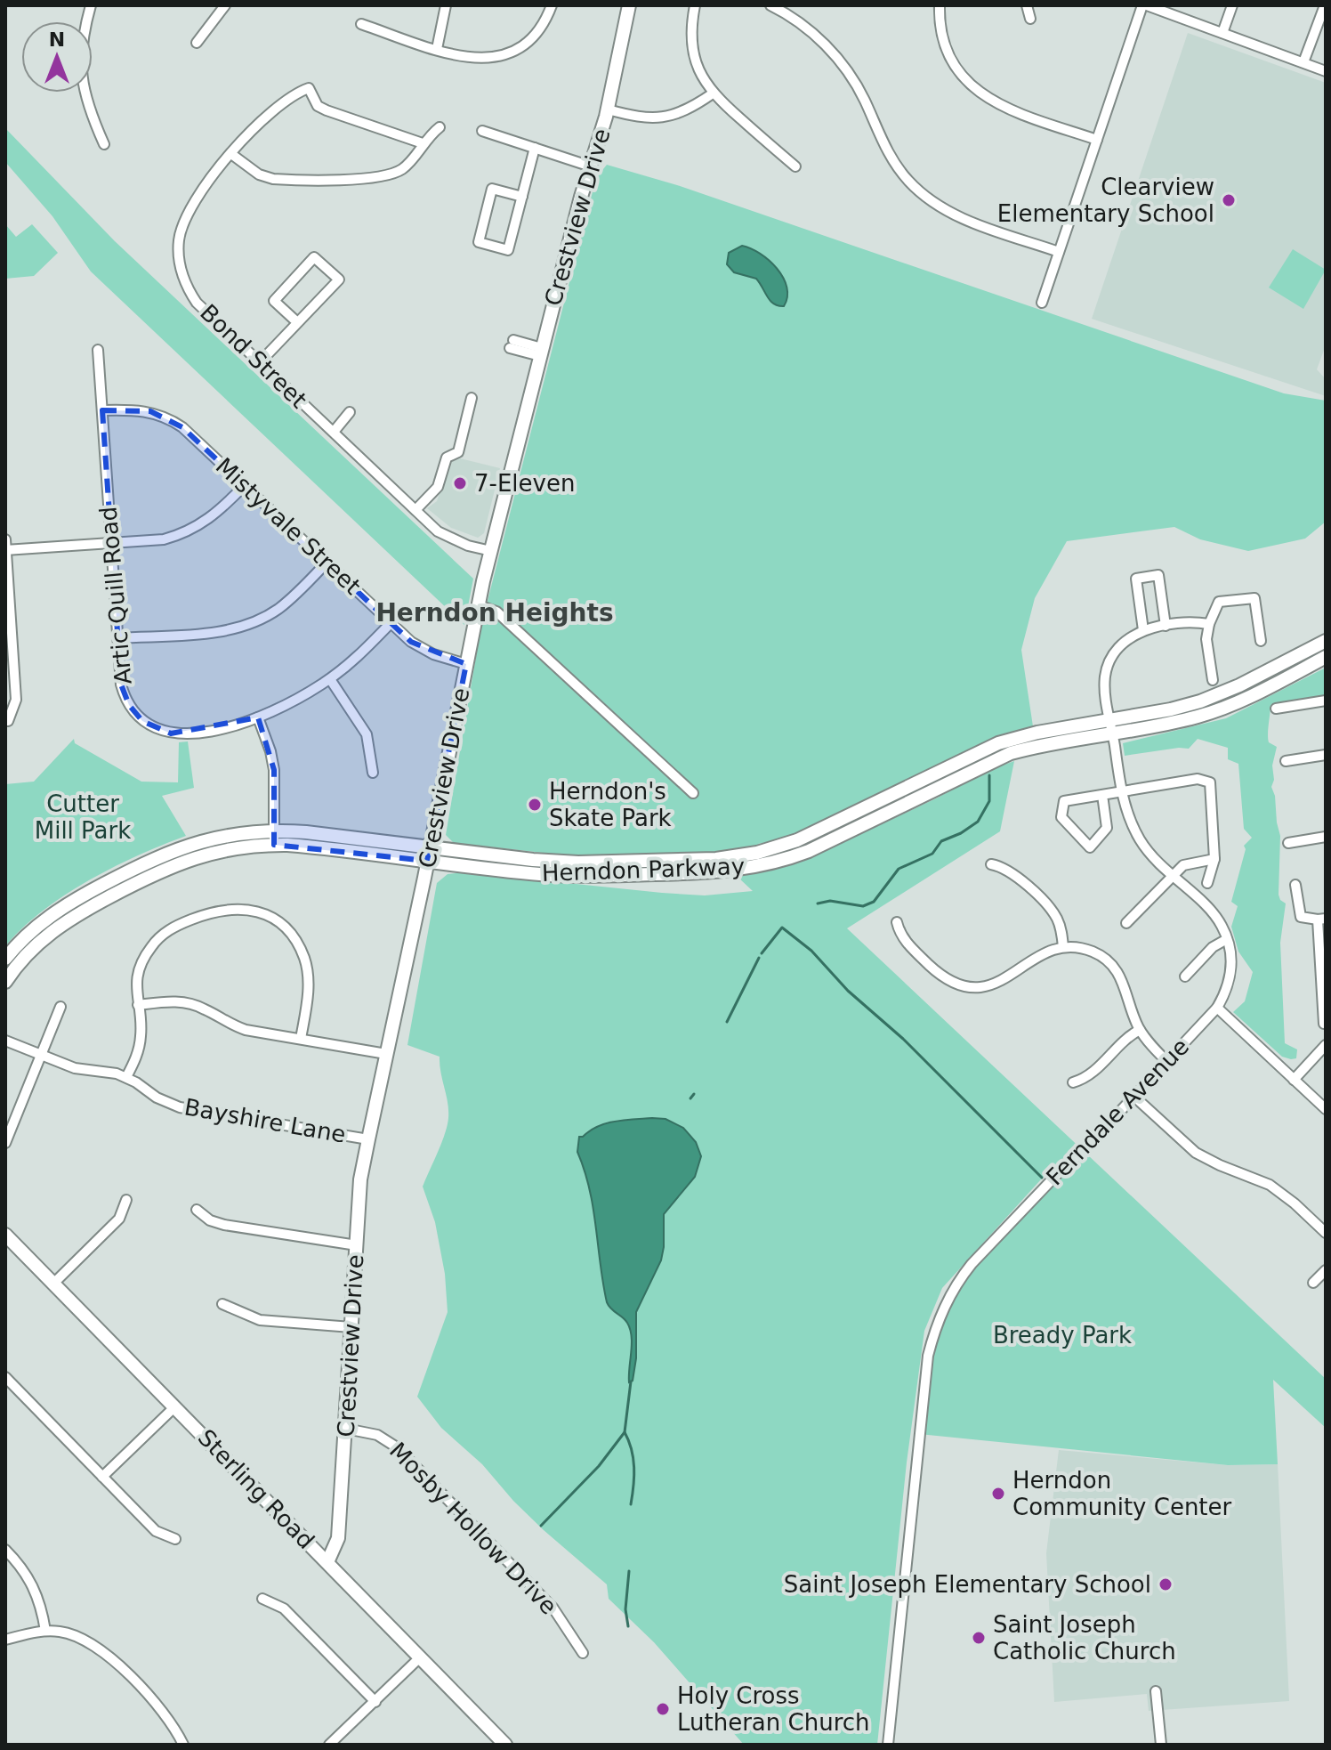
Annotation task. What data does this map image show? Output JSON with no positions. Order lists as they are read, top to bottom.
{
  "streets": {
    "main road": ["Crestview Drive", "Herndon Parkway", "Sterling Road"],
    "street": [
      "Bond Street",
      "Mistyvale Street",
      "Artic Quill Road",
      "Ferndale Avenue",
      "Bayshire Lane",
      "Mosby Hollow Drive"
    ]
  },
  "crossings": [
    ["Crestview Drive", "Bond Street"],
    ["Crestview Drive", "Mistyvale Street"],
    ["Crestview Drive", "Herndon Parkway"],
    ["Crestview Drive", "Bayshire Lane"],
    ["Crestview Drive", "Sterling Road"],
    ["Crestview Drive", "Mosby Hollow Drive"],
    ["Mistyvale Street", "Artic Quill Road"],
    ["Herndon Parkway", "Ferndale Avenue"]
  ],
  "districts": ["Herndon Heights"],
  "parks": ["Cutter Mill Park", "Bready Park"],
  "places": [
    "Clearview Elementary School",
    "7-Eleven",
    "Herndon's Skate Park",
    "Herndon Community Center",
    "Saint Joseph Elementary School",
    "Saint Joseph Catholic Church",
    "Holy Cross Lutheran Church"
  ],
  "north": "top"
}
